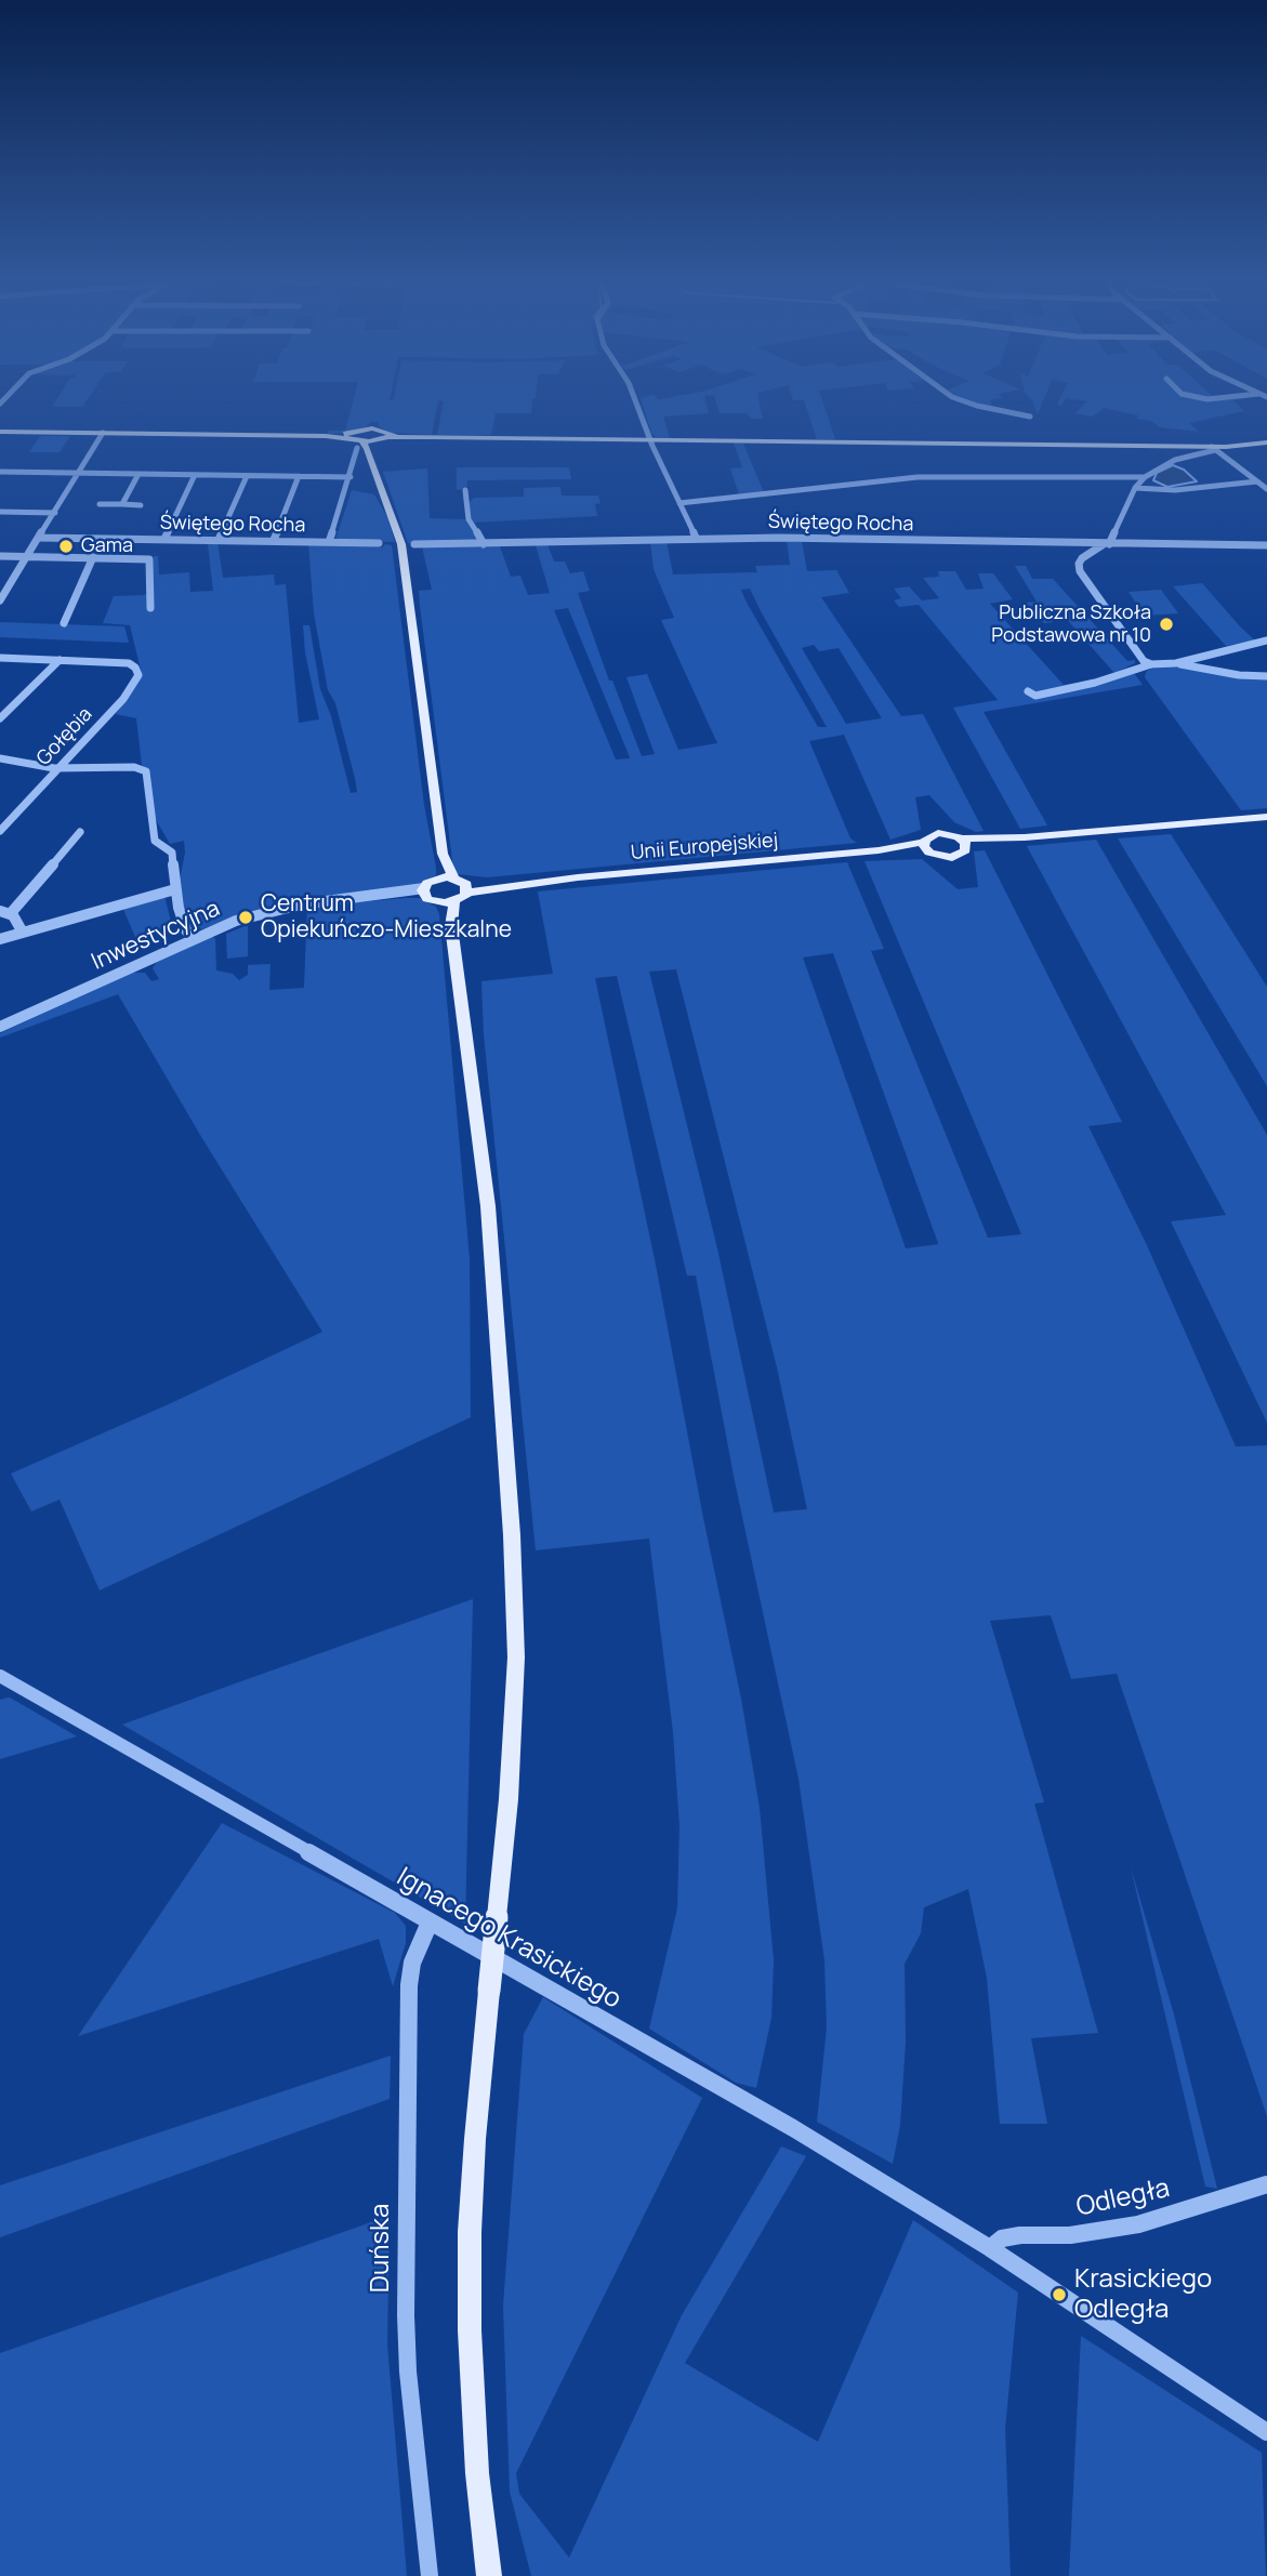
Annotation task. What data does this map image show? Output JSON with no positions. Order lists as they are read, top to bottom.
{
  "streets": {
    "main road": ["Unii Europejskiej"],
    "street": [
      "Świętego Rocha",
      "Gołębia",
      "Inwestycyjna",
      "Ignacego Krasickiego",
      "Odległa",
      "Duńska"
    ]
  },
  "crossings": [
    ["Ignacego Krasickiego", "Odległa"],
    ["Ignacego Krasickiego", "Duńska"]
  ],
  "places": [
    "Gama",
    "Publiczna Szkoła Podstawowa nr 10",
    "Centrum Opiekuńczo-Mieszkalne",
    "Krasickiego Odległa"
  ]
}
